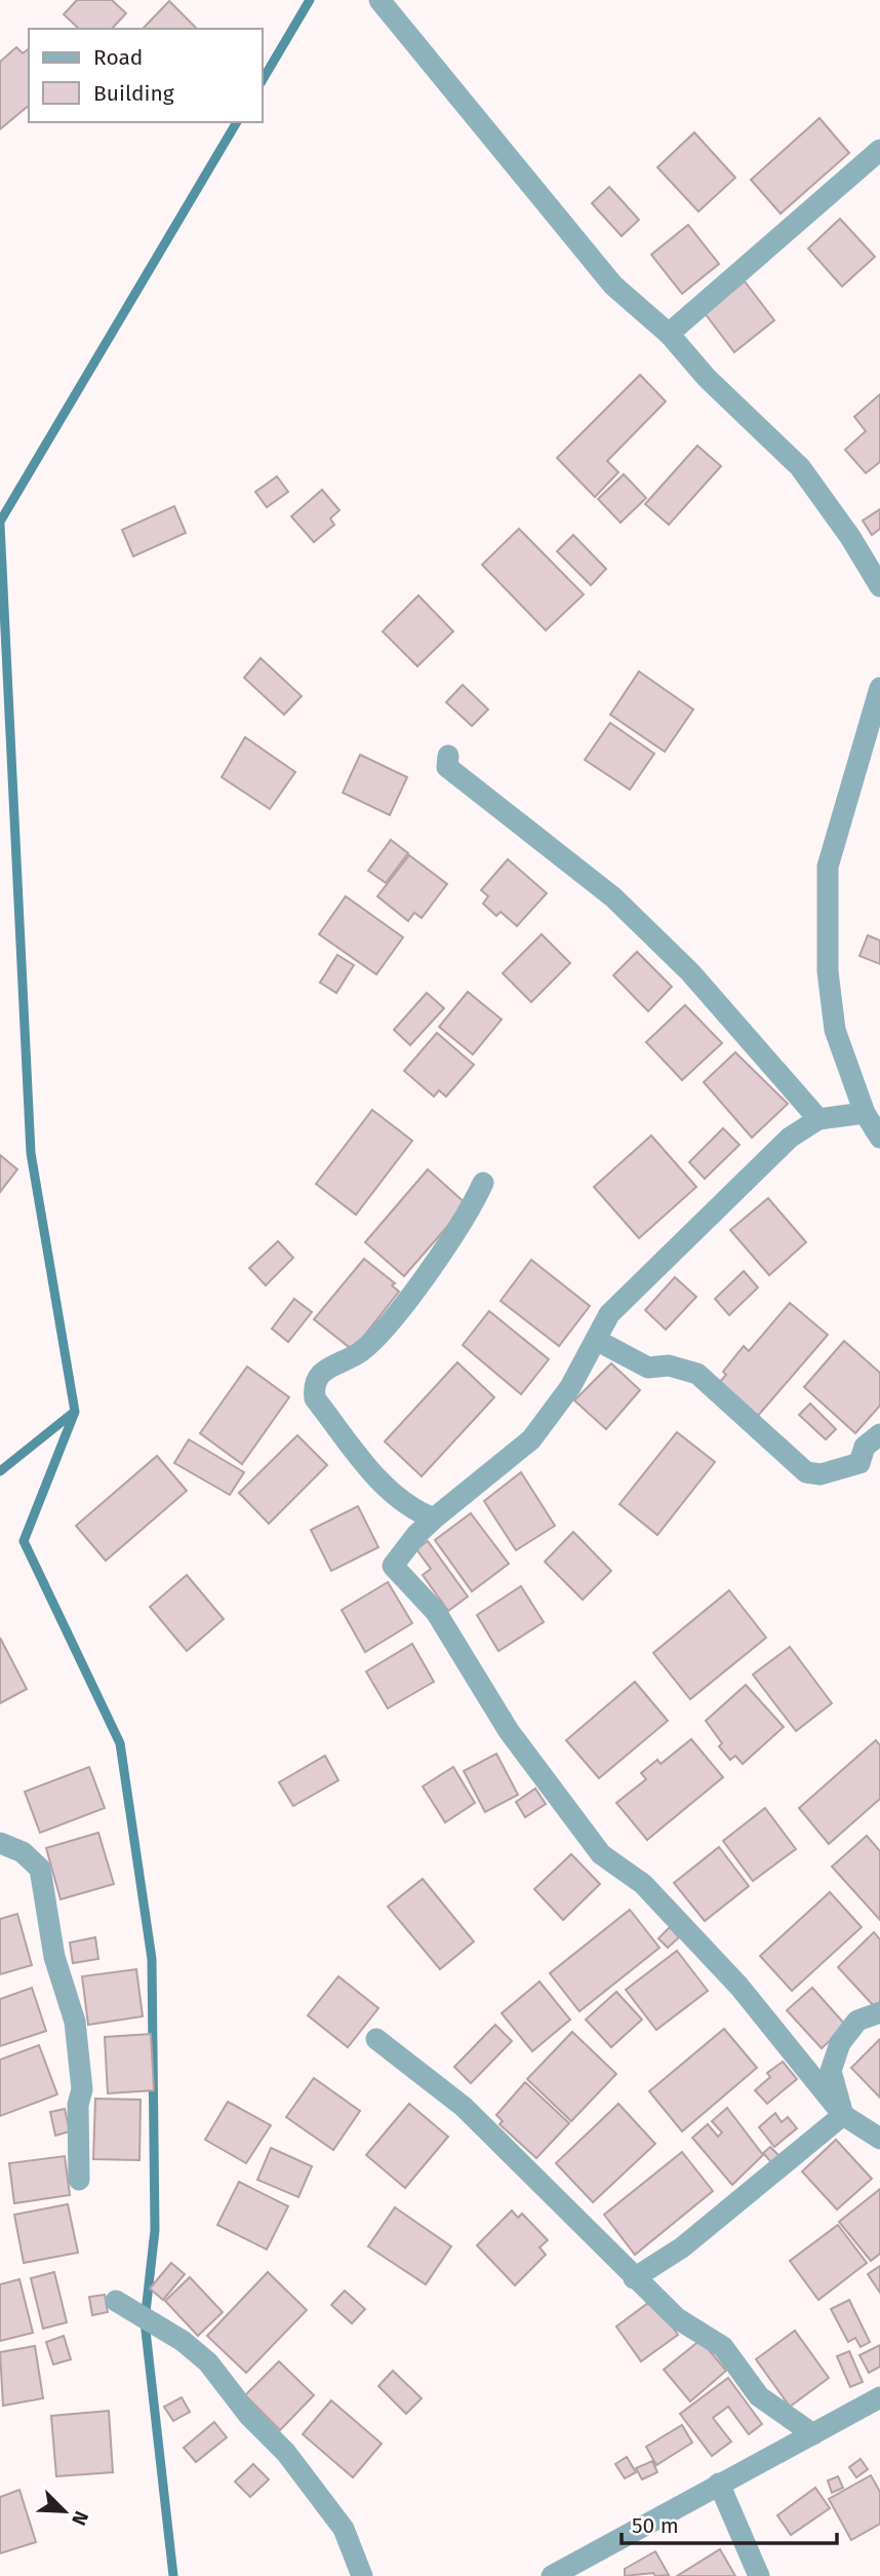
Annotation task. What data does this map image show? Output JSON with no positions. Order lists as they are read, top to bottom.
{
  "legend": ["Road", "Building"],
  "scale_bar": "50 m",
  "north": "bottom right"
}
